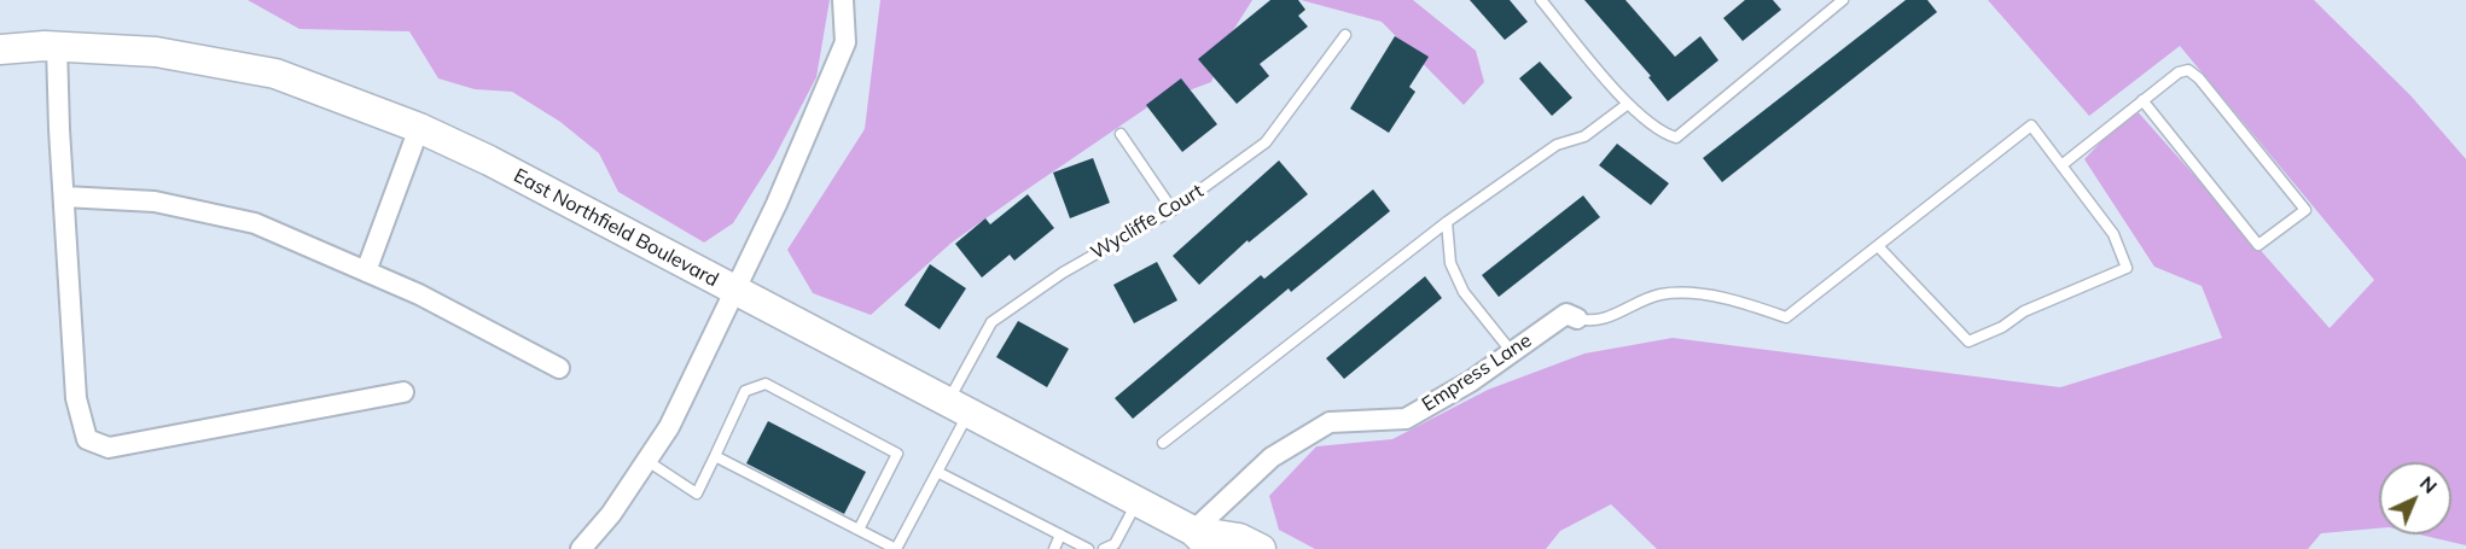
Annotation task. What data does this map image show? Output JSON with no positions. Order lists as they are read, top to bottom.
{
  "streets": {
    "main road": ["East Northfield Boulevard"],
    "street": ["Empress Lane"],
    "lane": ["Wycliffe Court"]
  },
  "crossings": [
    ["Wycliffe Court", "East Northfield Boulevard"],
    ["East Northfield Boulevard", "Empress Lane"]
  ],
  "north": "top right"
}
